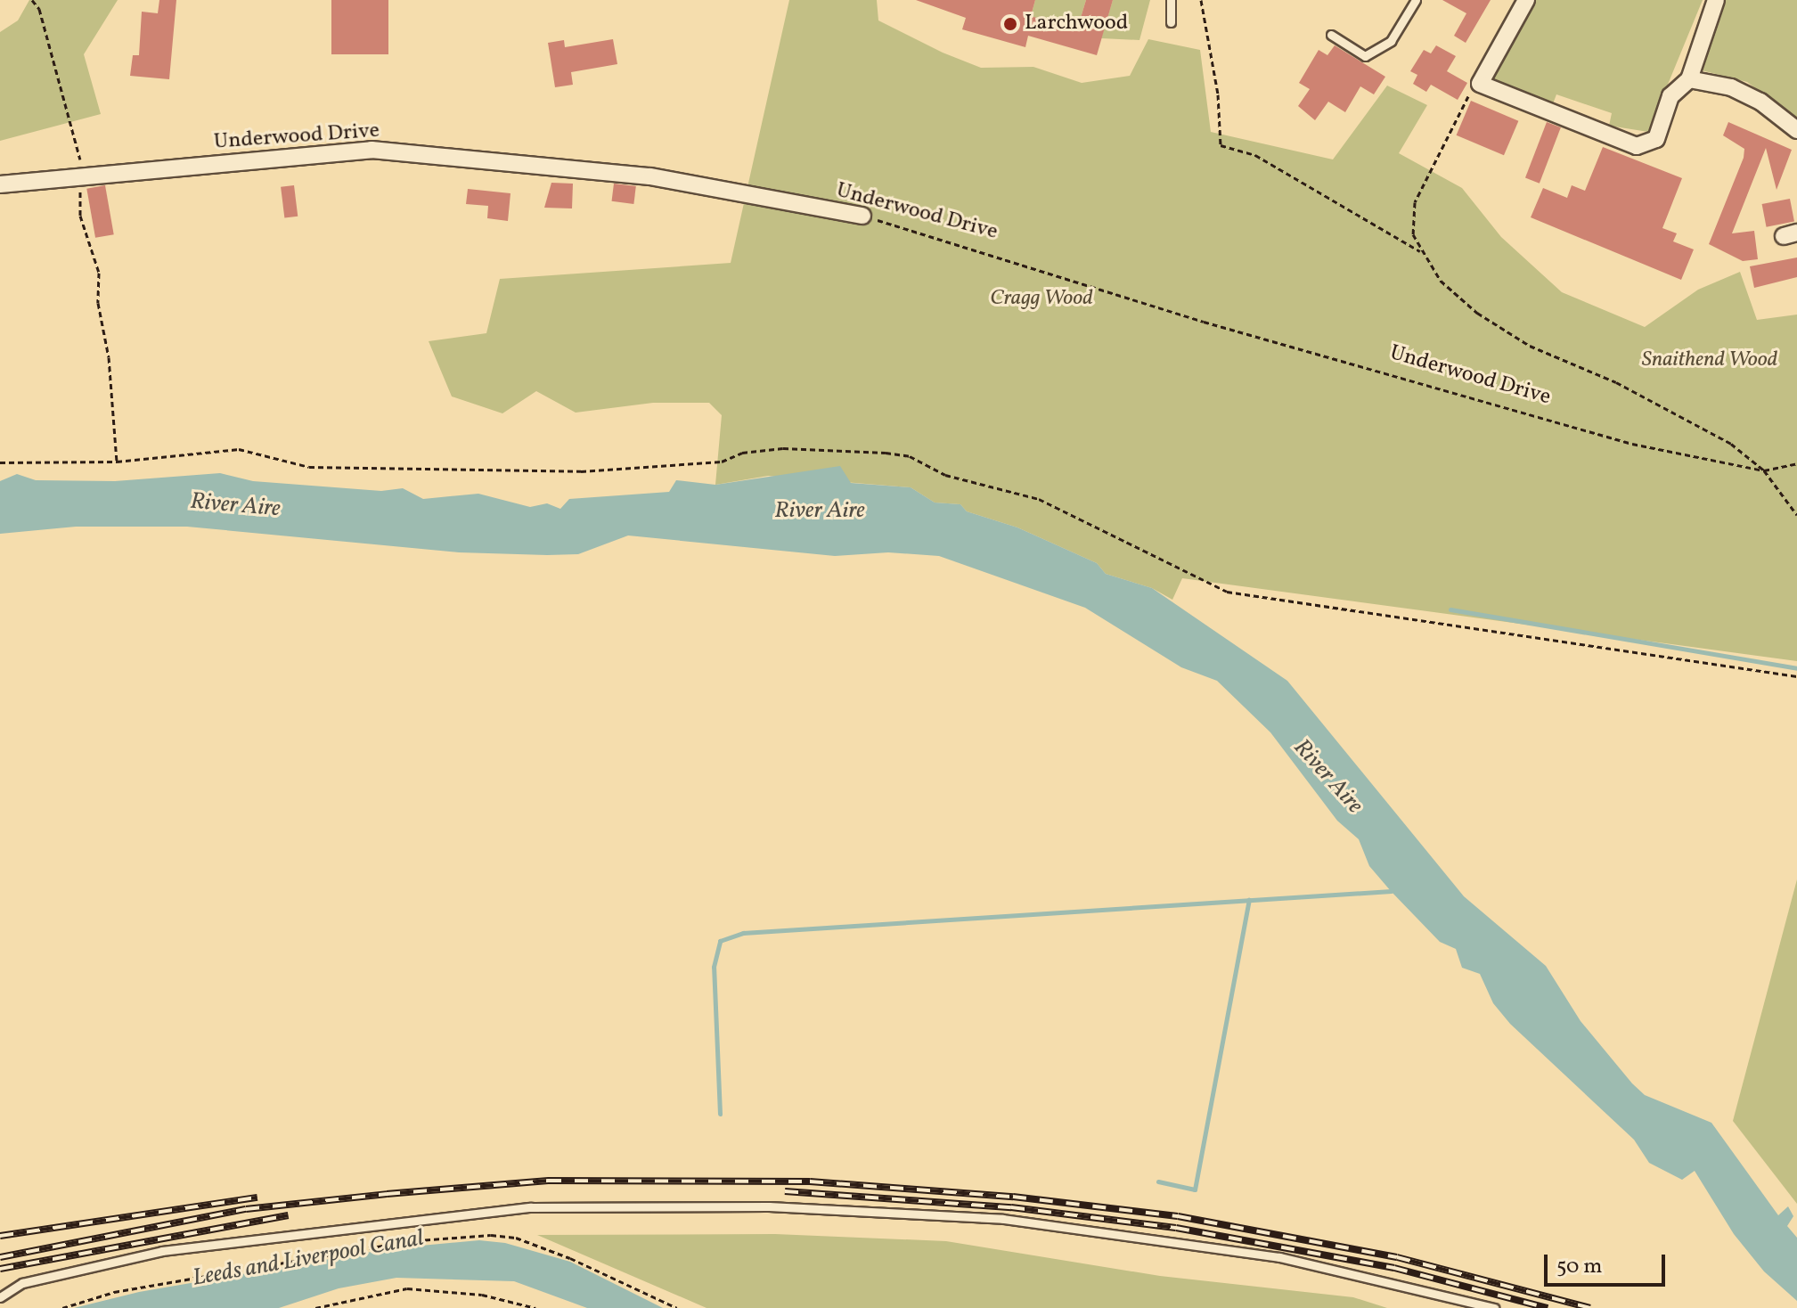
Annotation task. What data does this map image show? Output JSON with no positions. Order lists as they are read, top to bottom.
{
  "streets": {
    "street": ["Underwood Drive"]
  },
  "water": ["River Aire", "Leeds and Liverpool Canal"],
  "parks": ["Cragg Wood", "Snaithend Wood"],
  "places": ["Larchwood"],
  "scale_bar": "50 m"
}
